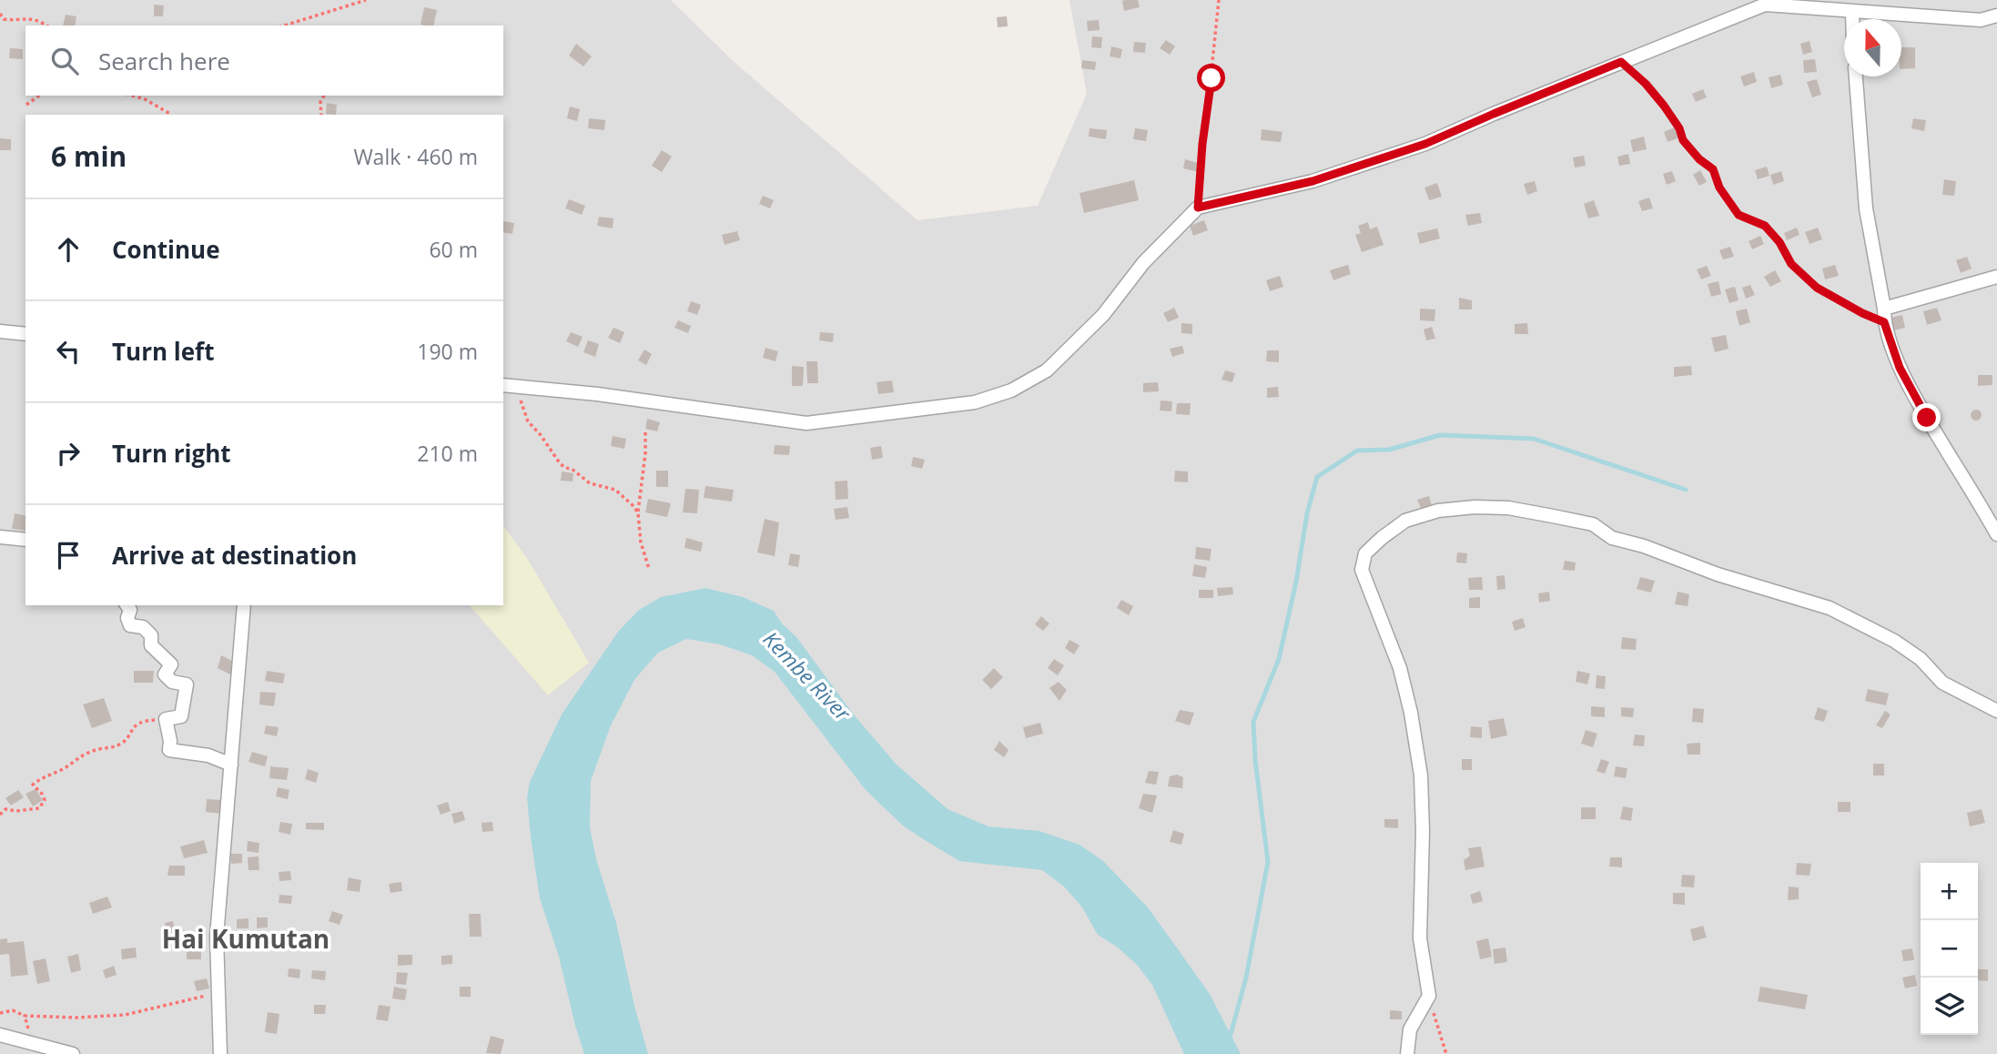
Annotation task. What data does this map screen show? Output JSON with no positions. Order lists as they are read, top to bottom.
{
  "districts": ["Hai Kumutan"],
  "water": ["Kembe River"],
  "north": "top",
  "page": {
    "search": "Search here",
    "heading": ["6 min", "Walk · 460 m"],
    "list": [
      ["Continue", "60 m"],
      ["Turn left", "190 m"],
      ["Turn right", "210 m"],
      "Arrive at destination"
    ],
    "map_buttons": ["+", "−"]
  }
}
